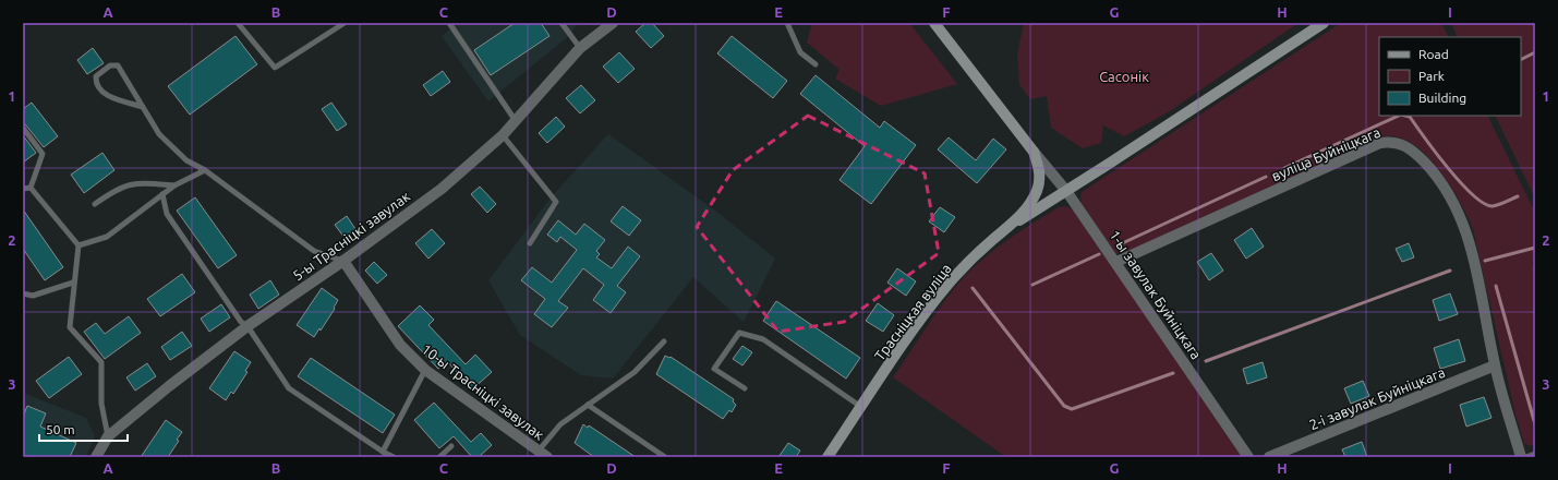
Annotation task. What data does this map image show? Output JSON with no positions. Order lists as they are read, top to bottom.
{
  "streets": {
    "street": [
      "вуліца Буйніцкага",
      "5-ы Трасніцкі завулак",
      "1-ы завулак Буйніцкага",
      "Трасніцкая вуліца",
      "10-ы Трасніцкі завулак",
      "2-і завулак Буйніцкага"
    ]
  },
  "crossings": [
    ["вуліца Буйніцкага", "1-ы завулак Буйніцкага"],
    ["вуліца Буйніцкага", "2-і завулак Буйніцкага"],
    ["5-ы Трасніцкі завулак", "10-ы Трасніцкі завулак"],
    ["1-ы завулак Буйніцкага", "Трасніцкая вуліца"]
  ],
  "parks": ["Сасонік"],
  "legend": ["Road", "Park", "Building"],
  "scale_bar": "50 m",
  "grid": {
    "columns": [
      "A",
      "B",
      "C",
      "D",
      "E",
      "F",
      "G",
      "H",
      "I"
    ],
    "rows": ["1", "2", "3"]
  }
}
